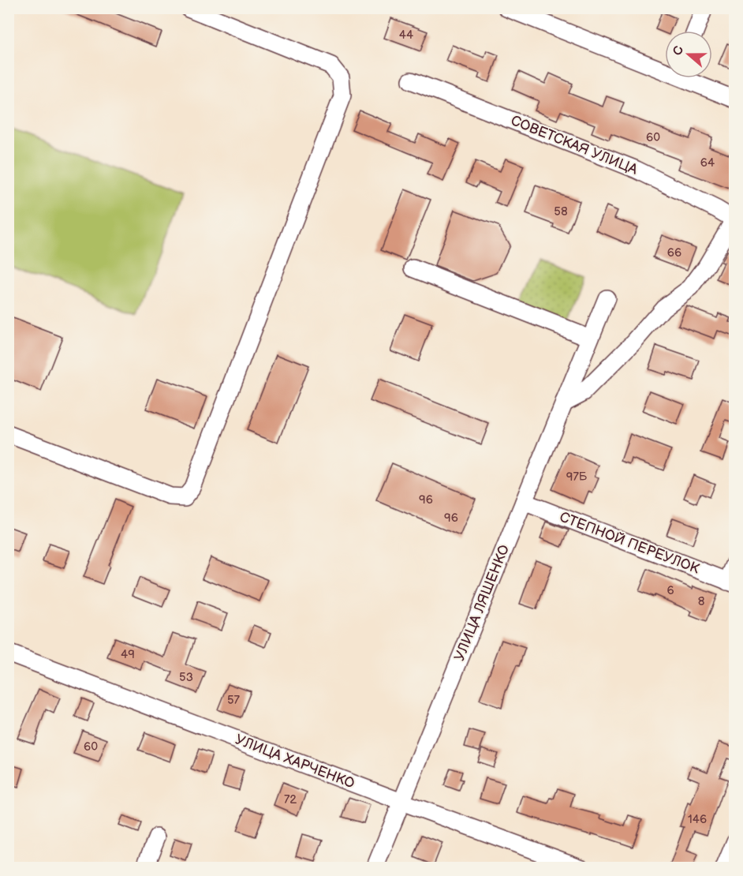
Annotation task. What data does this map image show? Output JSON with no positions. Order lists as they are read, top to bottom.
{
  "streets": {
    "street": [
      "СОВЕТСКАЯ УЛИЦА",
      "СТЕПНОЙ ПЕРЕУЛОК",
      "УЛИЦА ЛЯШЕНКО",
      "УЛИЦА ХАРЧЕНКО"
    ]
  },
  "crossings": [
    ["СТЕПНОЙ ПЕРЕУЛОК", "УЛИЦА ЛЯШЕНКО"],
    ["УЛИЦА ЛЯШЕНКО", "УЛИЦА ХАРЧЕНКО"]
  ],
  "house_numbers": [
    "44",
    "60",
    "64",
    "58",
    "66",
    "97Б",
    "96",
    "96",
    "6",
    "8",
    "49",
    "53",
    "57",
    "60",
    "72",
    "146"
  ],
  "north": "left"
}
